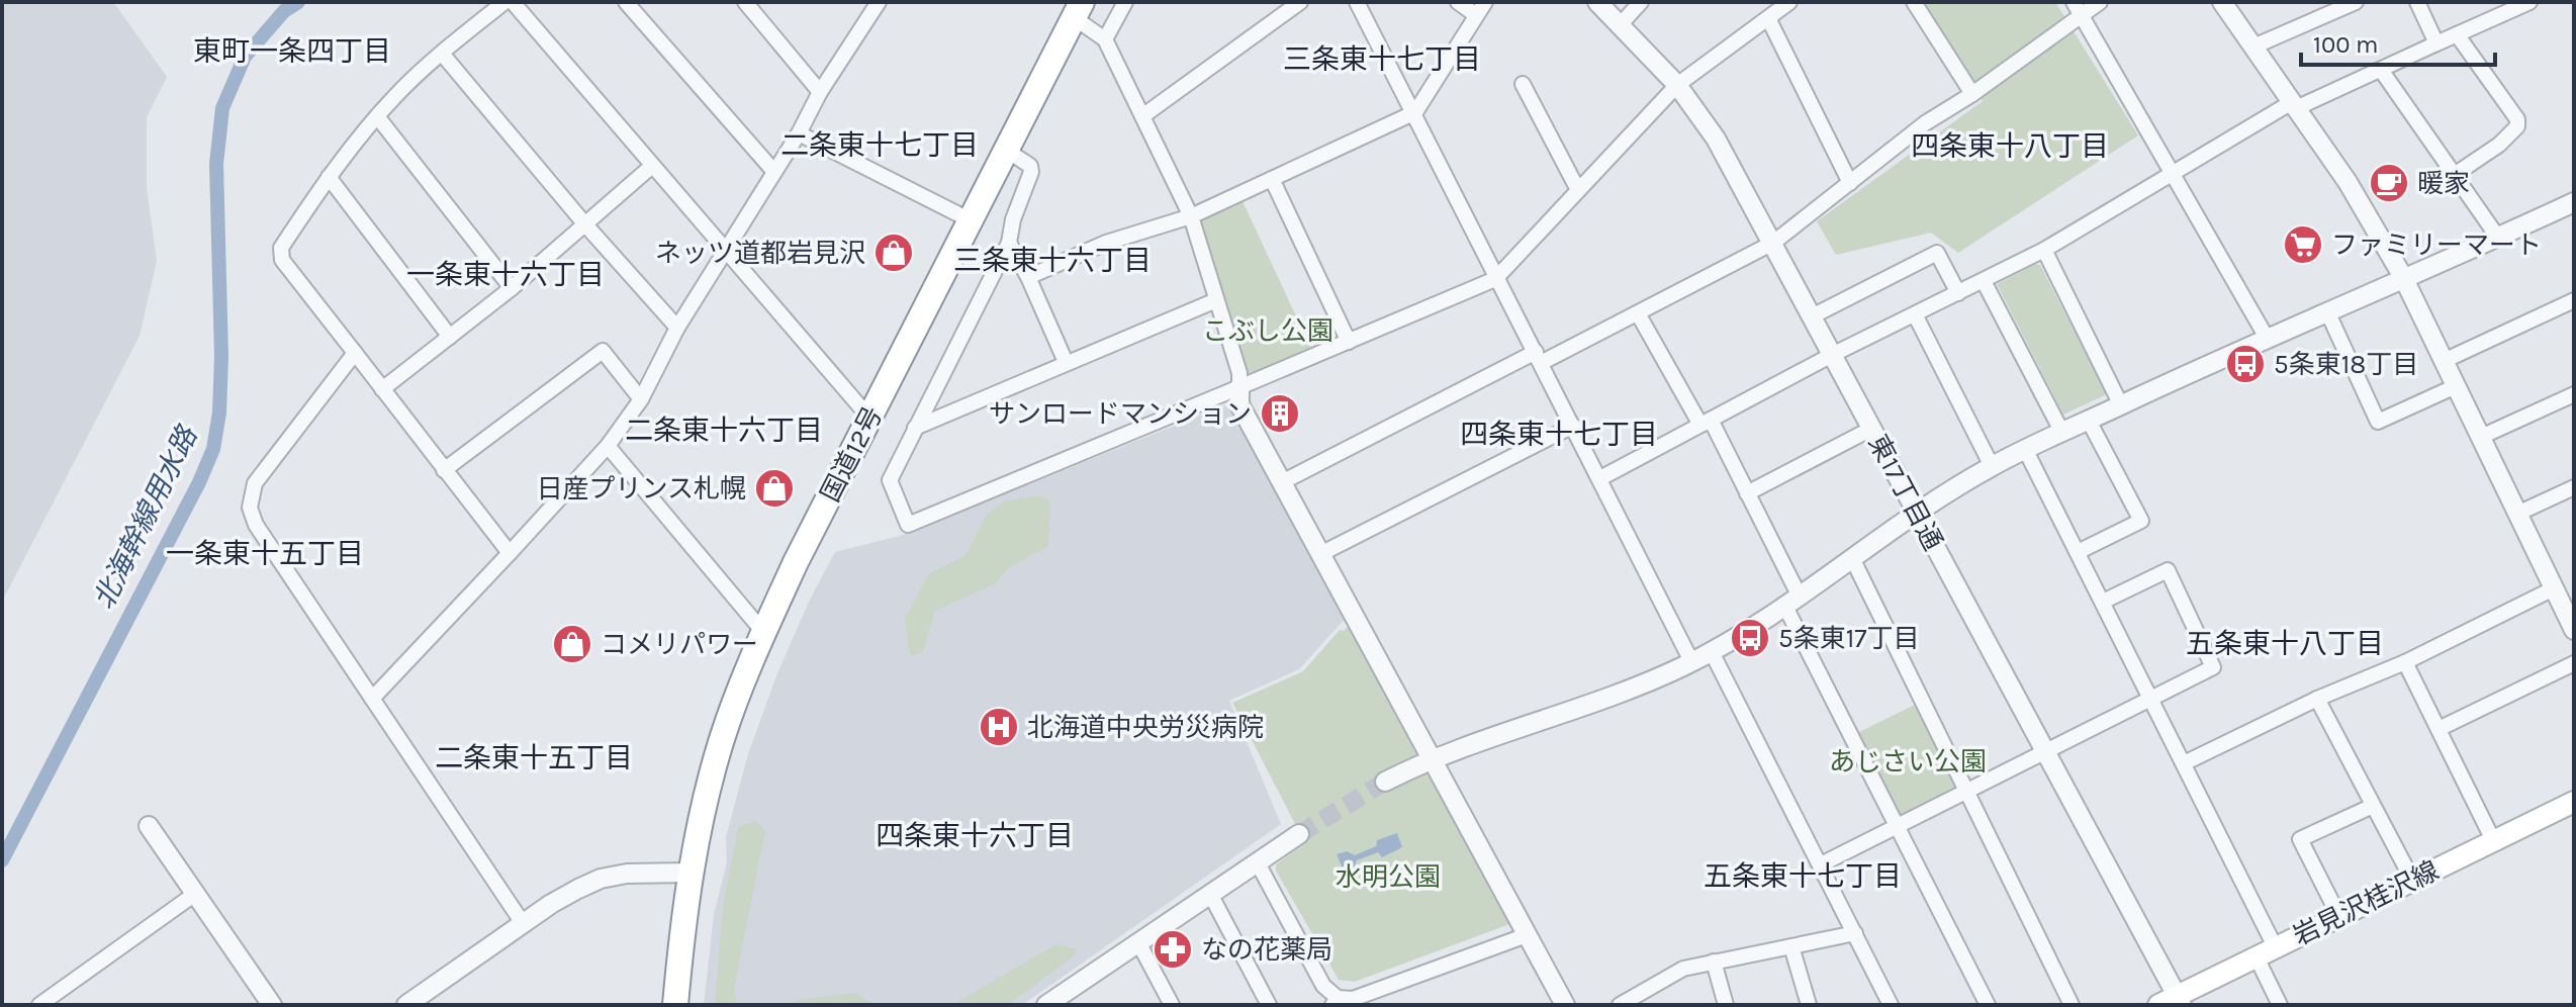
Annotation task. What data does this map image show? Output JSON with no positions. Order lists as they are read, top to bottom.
{
  "streets": {
    "highway": ["国道12号"],
    "main road": ["岩見沢桂沢線"],
    "street": ["東17丁目通"]
  },
  "crossings": [
    ["東17丁目通", "岩見沢桂沢線"]
  ],
  "districts": [
    "東町一条四丁目",
    "三条東十七丁目",
    "二条東十七丁目",
    "四条東十八丁目",
    "三条東十六丁目",
    "一条東十六丁目",
    "二条東十六丁目",
    "四条東十七丁目",
    "一条東十五丁目",
    "五条東十八丁目",
    "二条東十五丁目",
    "四条東十六丁目",
    "五条東十七丁目"
  ],
  "water": ["北海幹線用水路"],
  "parks": ["こぶし公園", "あじさい公園", "水明公園"],
  "places": {
    "cafe": ["暖家"],
    "supermarket": ["ファミリーマート"],
    "shop": ["ネッツ道都岩見沢", "日産プリンス札幌", "コメリパワー"],
    "bus stop": ["5条東18丁目", "5条東17丁目"],
    "building": ["サンロードマンション"],
    "hospital": ["北海道中央労災病院"],
    "pharmacy": ["なの花薬局"]
  },
  "scale_bar": "100 m"
}
